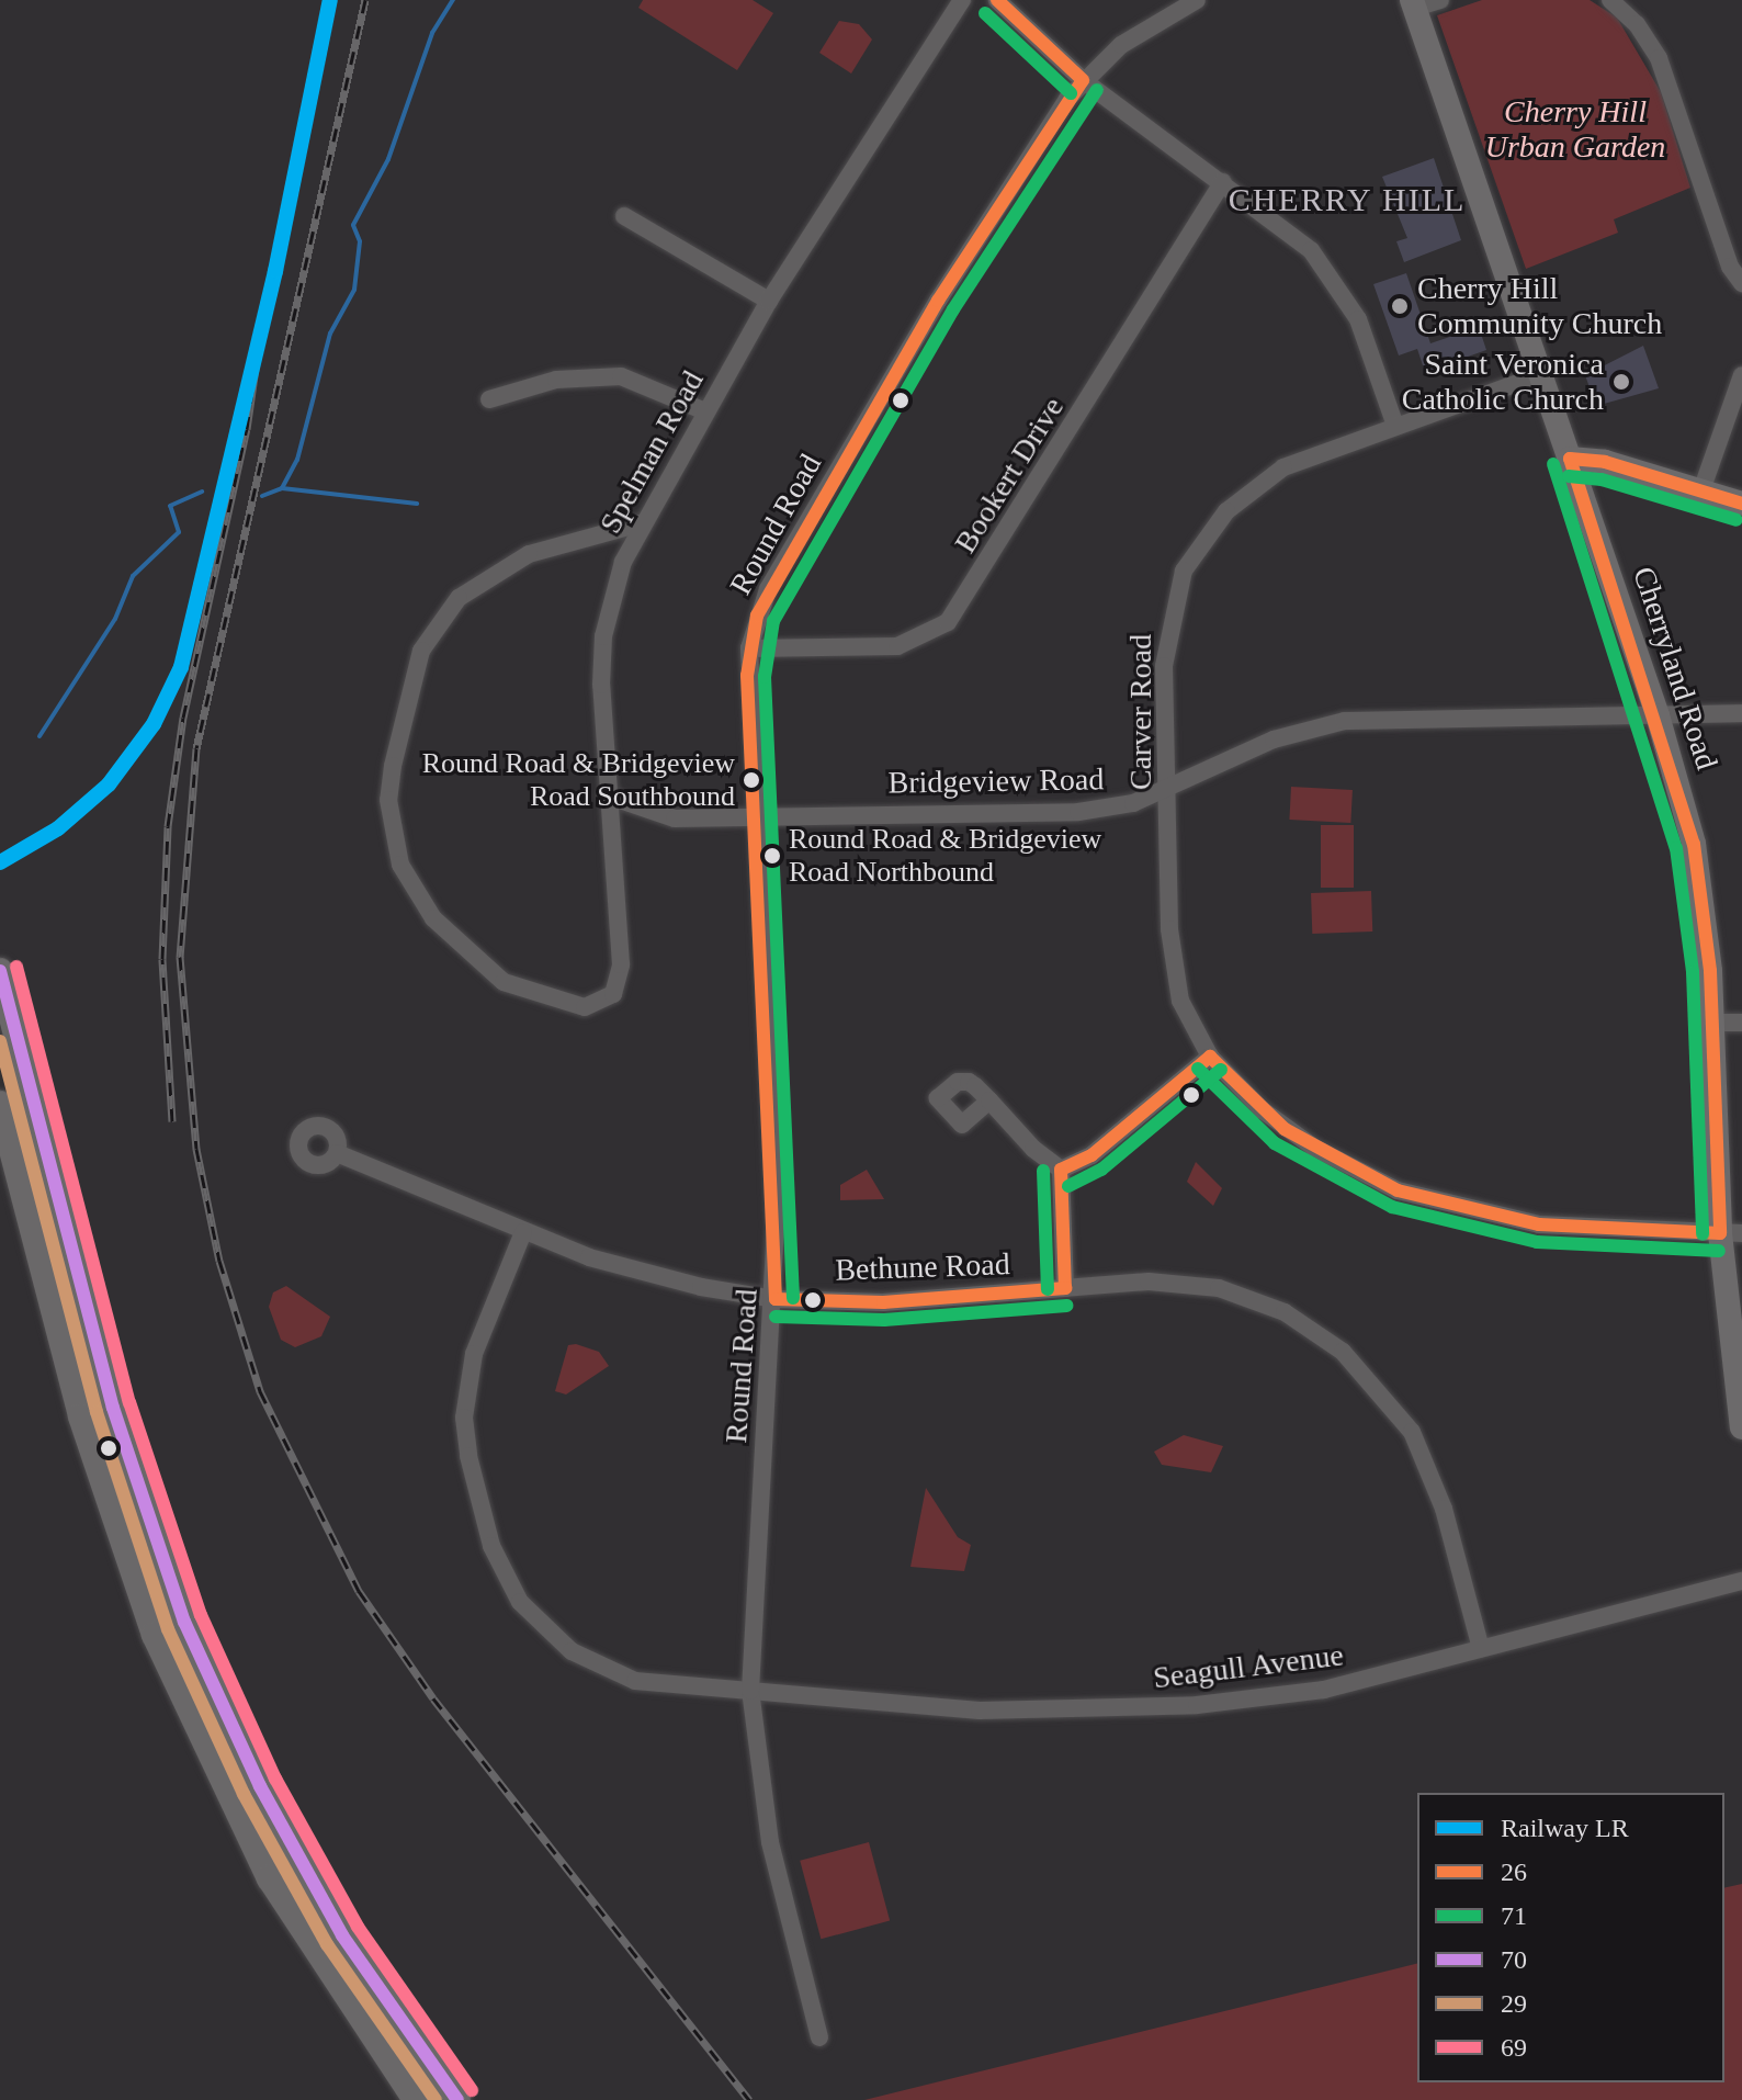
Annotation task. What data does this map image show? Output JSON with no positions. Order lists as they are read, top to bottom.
{
  "streets": {
    "street": [
      "Spelman Road",
      "Bookert Drive",
      "Round Road",
      "Cherryland Road",
      "Carver Road",
      "Bridgeview Road",
      "Bethune Road",
      "Seagull Avenue"
    ]
  },
  "crossings": [
    ["Spelman Road", "Bridgeview Road"],
    ["Bookert Drive", "Round Road"],
    ["Round Road", "Bridgeview Road"],
    ["Round Road", "Bethune Road"],
    ["Round Road", "Seagull Avenue"],
    ["Cherryland Road", "Carver Road"],
    ["Cherryland Road", "Bridgeview Road"],
    ["Carver Road", "Bridgeview Road"],
    ["Bethune Road", "Seagull Avenue"]
  ],
  "districts": ["CHERRY HILL"],
  "parks": ["Cherry Hill Urban Garden"],
  "places": [
    "Cherry Hill Community Church",
    "Saint Veronica Catholic Church",
    "Round Road & Bridgeview Road Southbound",
    "Round Road & Bridgeview Road Northbound"
  ],
  "lines": [
    "rail line LR",
    "transit line 26",
    "transit line 71",
    "transit line 69",
    "transit line 70",
    "transit line 29"
  ],
  "legend": [
    "Railway LR",
    "26",
    "71",
    "70",
    "29",
    "69"
  ]
}
